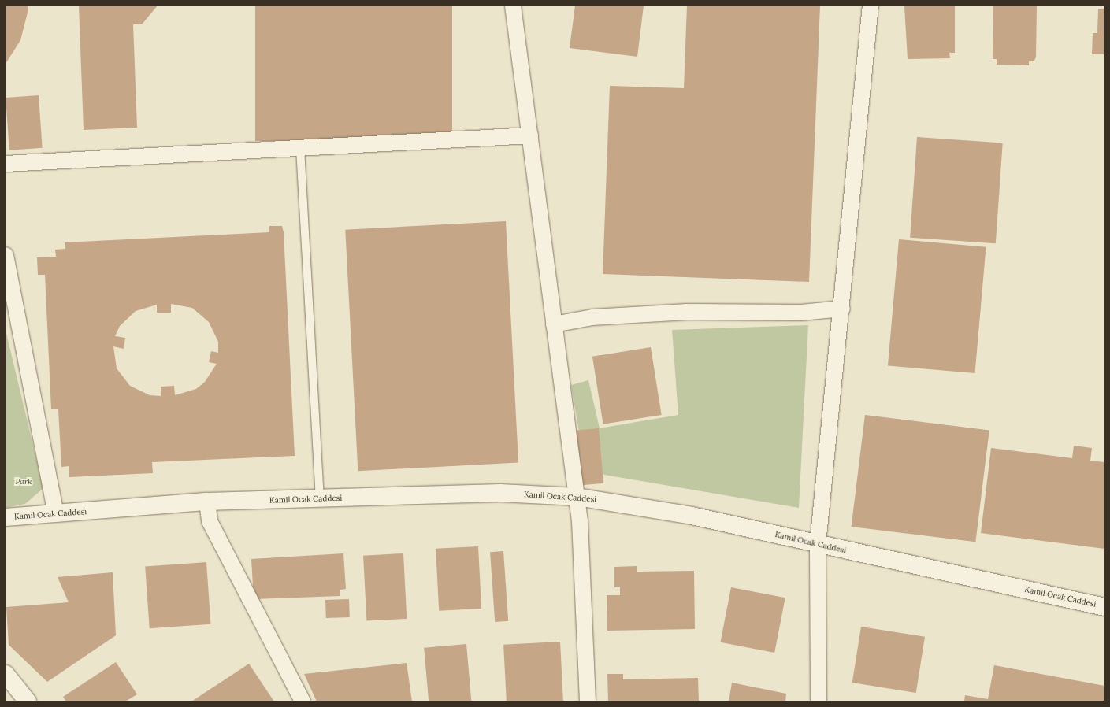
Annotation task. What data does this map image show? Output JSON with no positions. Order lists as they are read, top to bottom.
{
  "streets": {
    "street": ["Kamil Ocak Caddesi"]
  },
  "parks": ["Park"]
}
